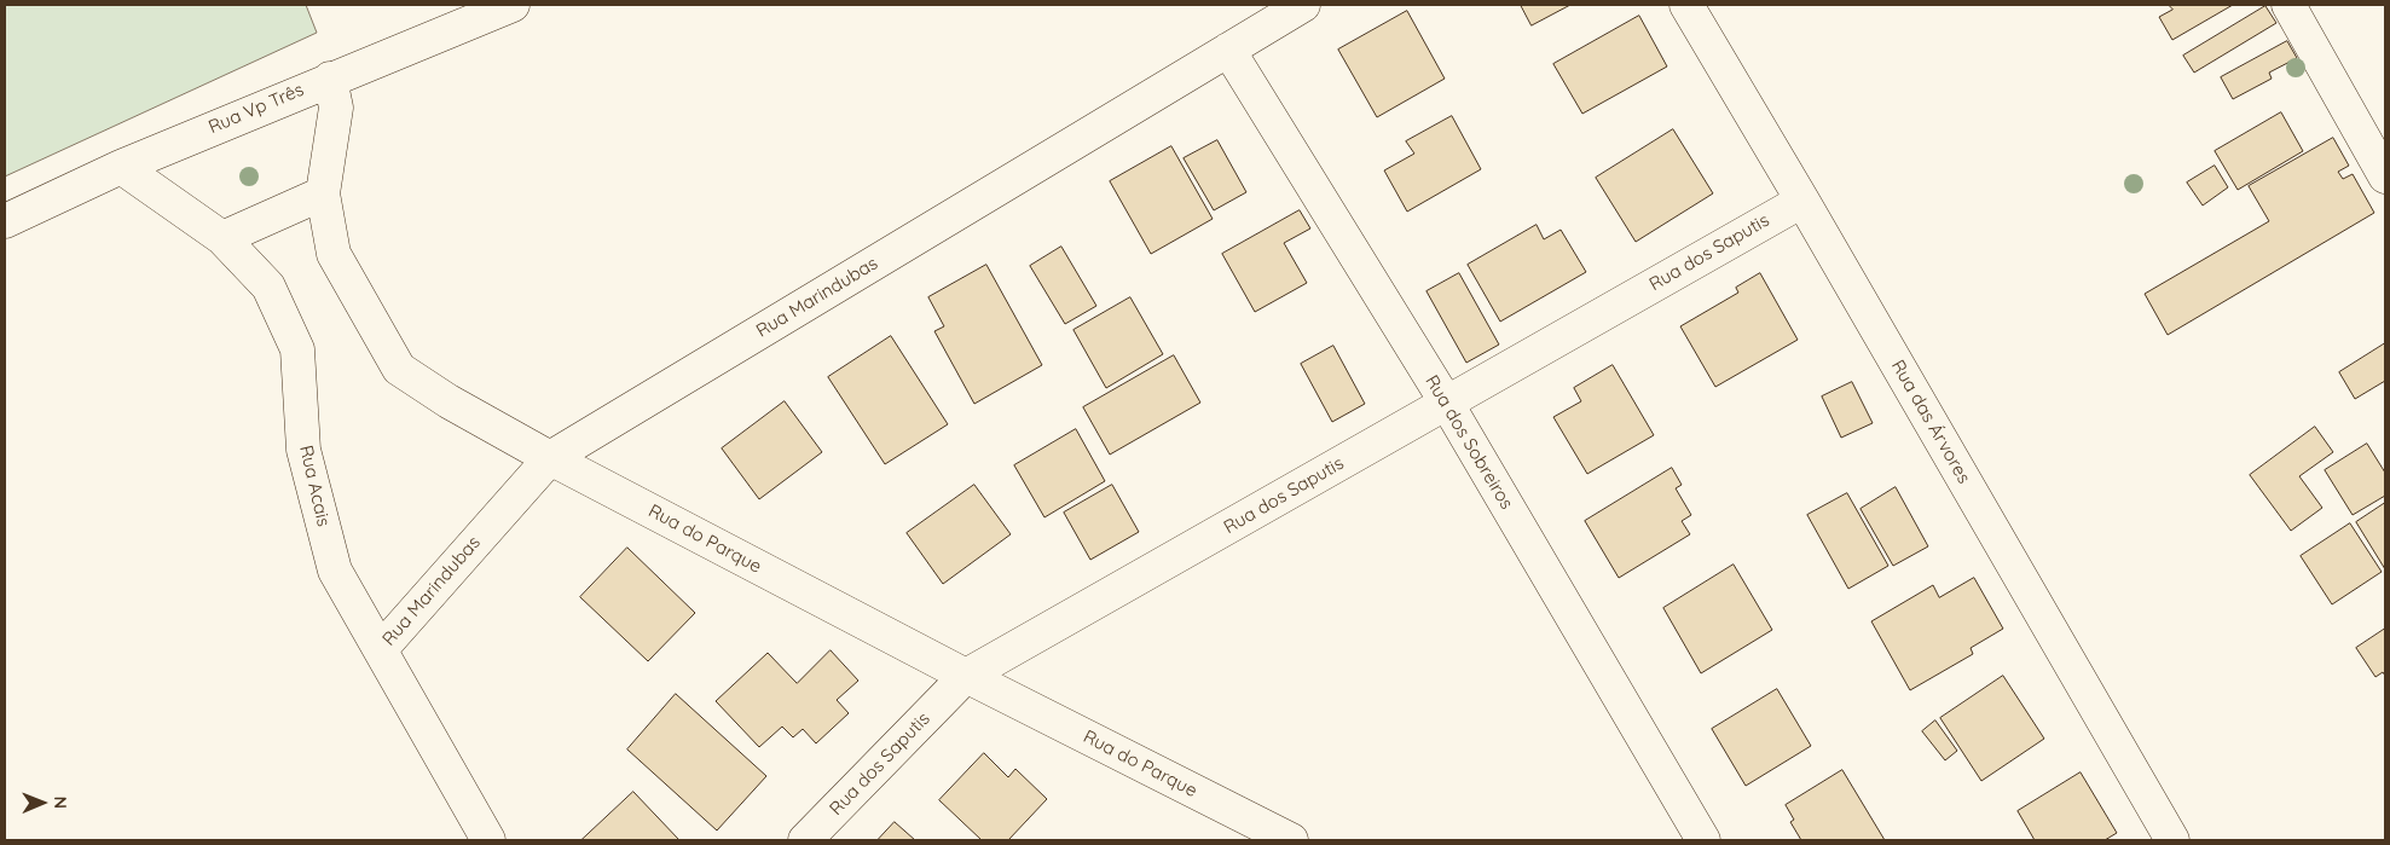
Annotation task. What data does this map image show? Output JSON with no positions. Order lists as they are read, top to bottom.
{
  "streets": {
    "street": [
      "Rua Vp Três",
      "Rua dos Saputis",
      "Rua Marindubas",
      "Rua das Árvores",
      "Rua dos Sobreiros",
      "Rua Acais",
      "Rua do Parque"
    ]
  },
  "crossings": [
    ["Rua Vp Três", "Rua Acais"],
    ["Rua Vp Três", "Rua do Parque"],
    ["Rua dos Saputis", "Rua das Árvores"],
    ["Rua dos Saputis", "Rua dos Sobreiros"],
    ["Rua dos Saputis", "Rua do Parque"],
    ["Rua Marindubas", "Rua dos Sobreiros"],
    ["Rua Marindubas", "Rua Acais"],
    ["Rua Marindubas", "Rua do Parque"]
  ],
  "north": "right"
}
